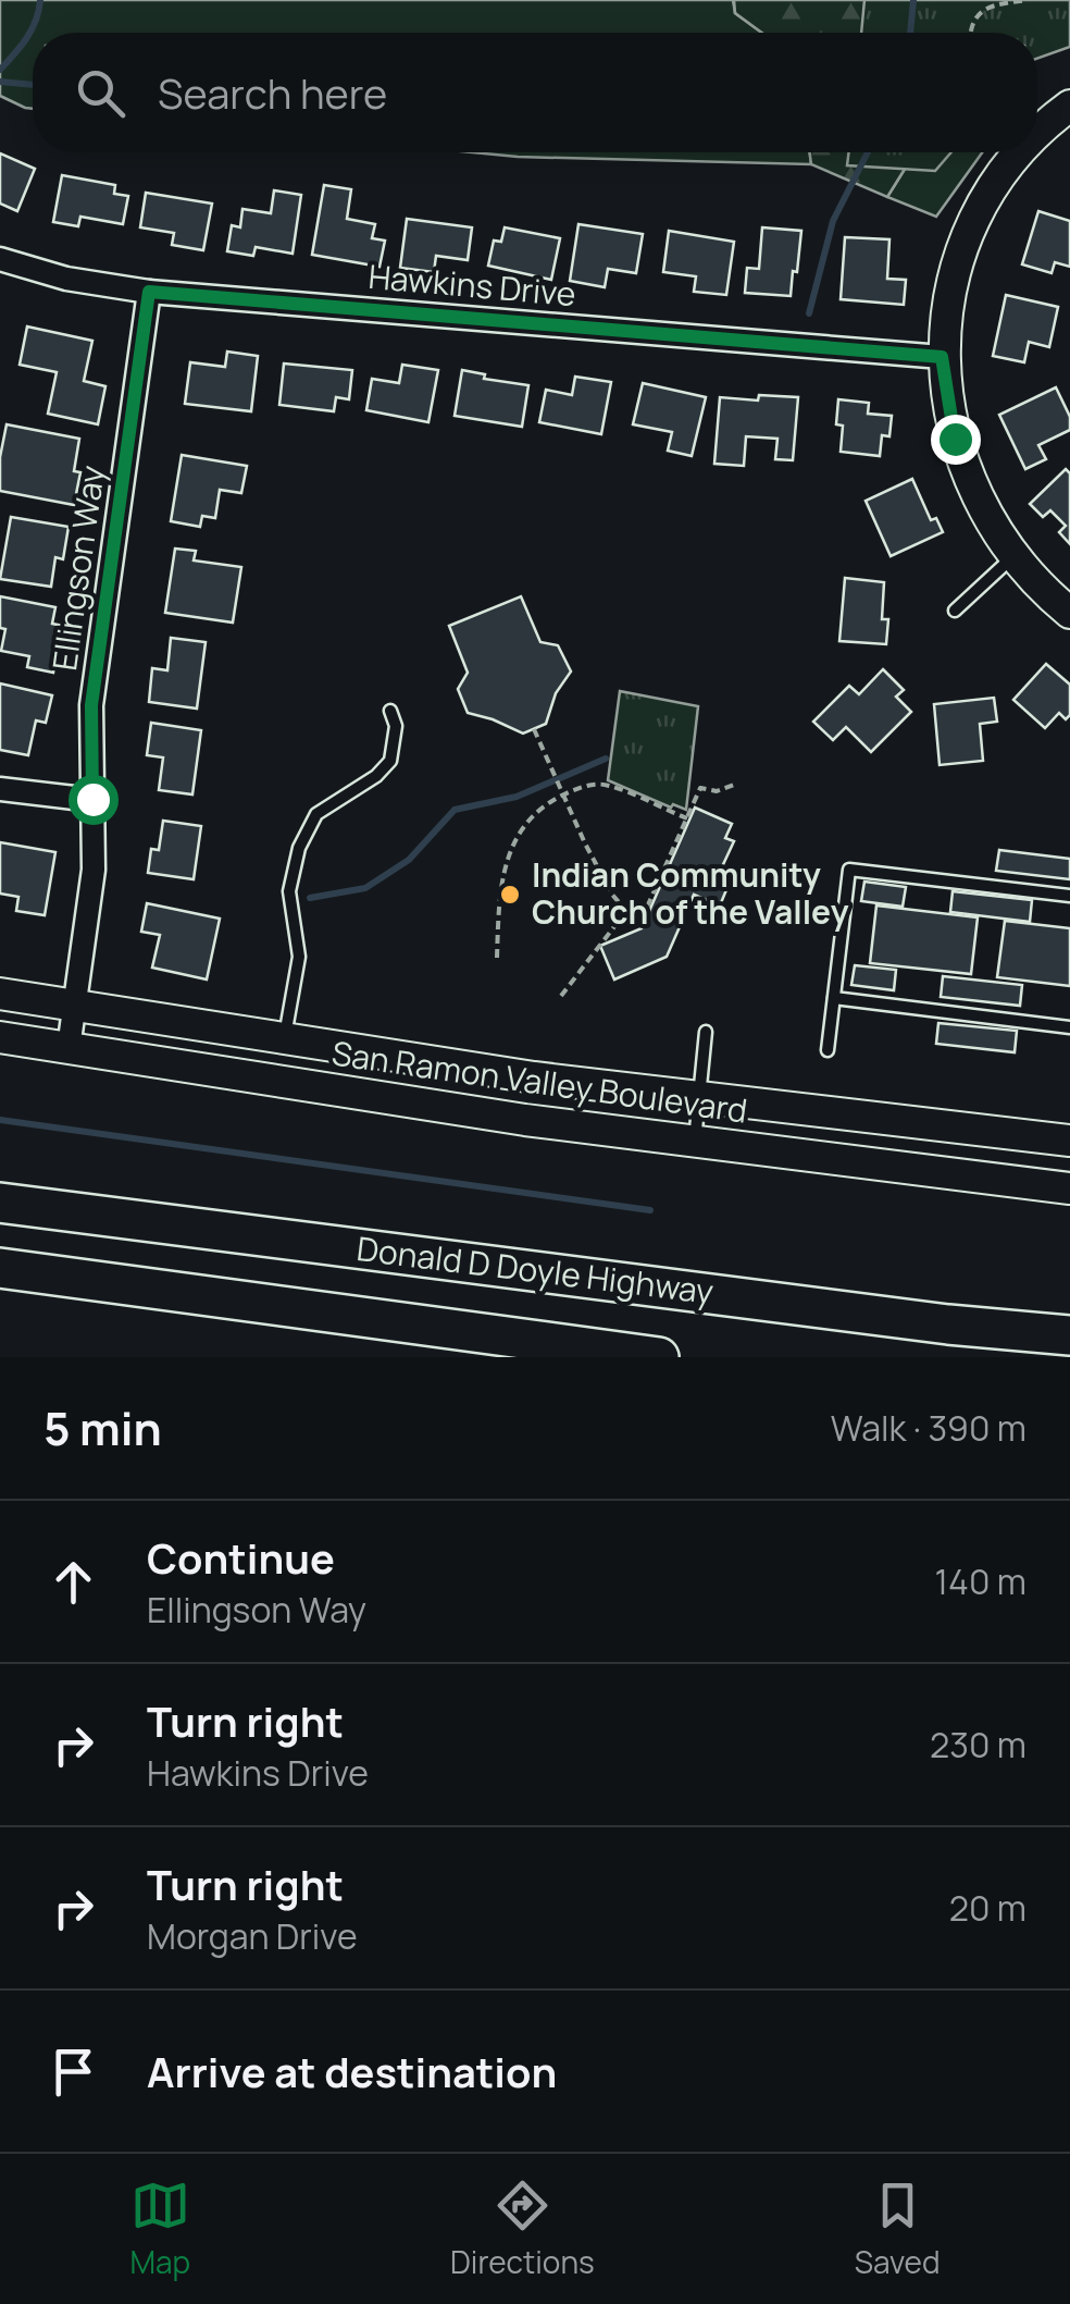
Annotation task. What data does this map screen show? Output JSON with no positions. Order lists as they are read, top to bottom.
{
  "streets": {
    "highway": ["Donald D Doyle Highway"],
    "main road": ["San Ramon Valley Boulevard"],
    "street": ["Hawkins Drive", "Ellingson Way"]
  },
  "crossings": [
    ["Hawkins Drive", "Ellingson Way"],
    ["Ellingson Way", "San Ramon Valley Boulevard"]
  ],
  "places": ["Indian Community Church of the Valley"],
  "page": {
    "search": "Search here",
    "heading": ["5 min", "Walk · 390 m"],
    "list": [
      ["Continue", "Ellingson Way", "140 m"],
      ["Turn right", "Hawkins Drive", "230 m"],
      ["Turn right", "Morgan Drive", "20 m"],
      "Arrive at destination"
    ],
    "nav": ["Map", "Directions", "Saved"]
  }
}
